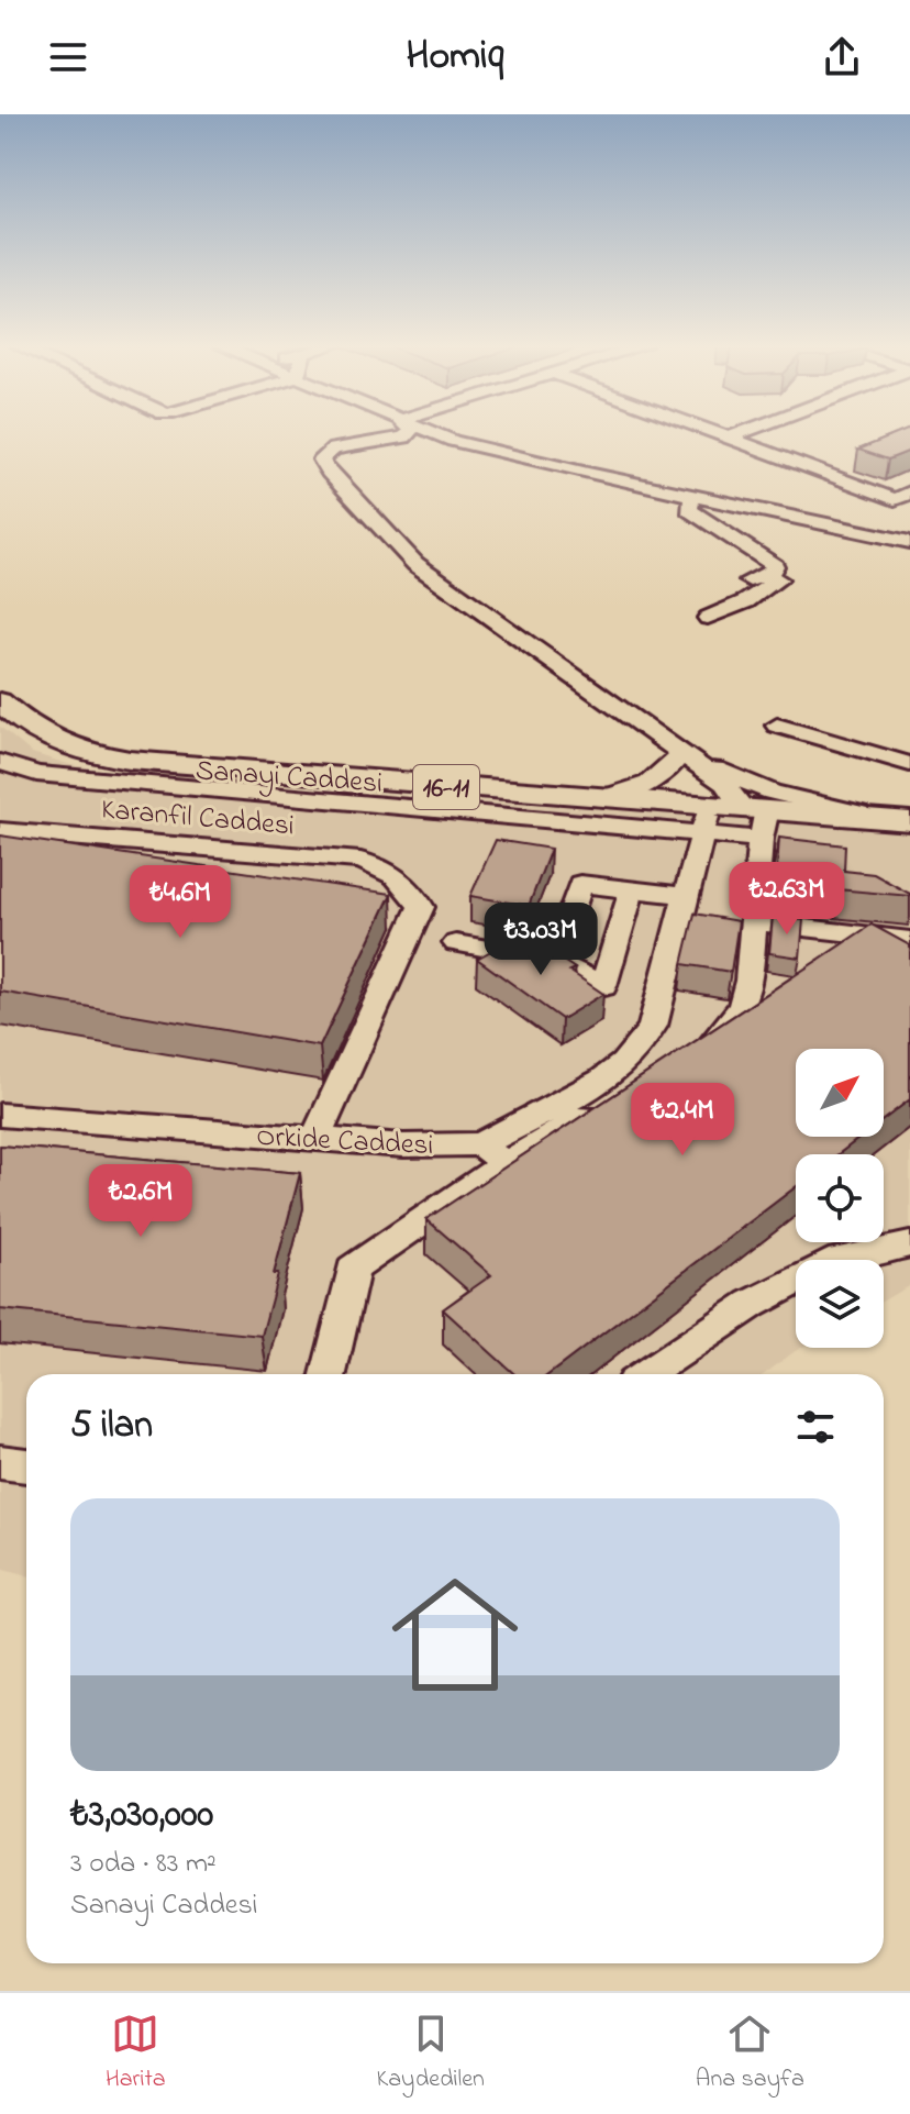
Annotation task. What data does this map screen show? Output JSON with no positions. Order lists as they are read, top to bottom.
{
  "streets": {
    "main road": ["Sanayi Caddesi", "16-11"],
    "lane": ["Karanfil Caddesi", "Orkide Caddesi"]
  },
  "crossings": [
    ["Sanayi Caddesi", "Orkide Caddesi"],
    ["Karanfil Caddesi", "Orkide Caddesi"]
  ],
  "north": "top right",
  "page": {
    "header": "Homiq",
    "price": [
      "₺2.63M",
      "₺4.6M",
      "₺3.03M",
      "₺2.4M",
      "₺2.6M"
    ],
    "heading": "5 ilan",
    "list": [
      {
        "name": "₺3,030,000",
        "note": "3 oda · 83 m² · Sanayi Caddesi"
      }
    ],
    "tabs": ["Harita", "Kaydedilen", "Ana sayfa"]
  }
}
